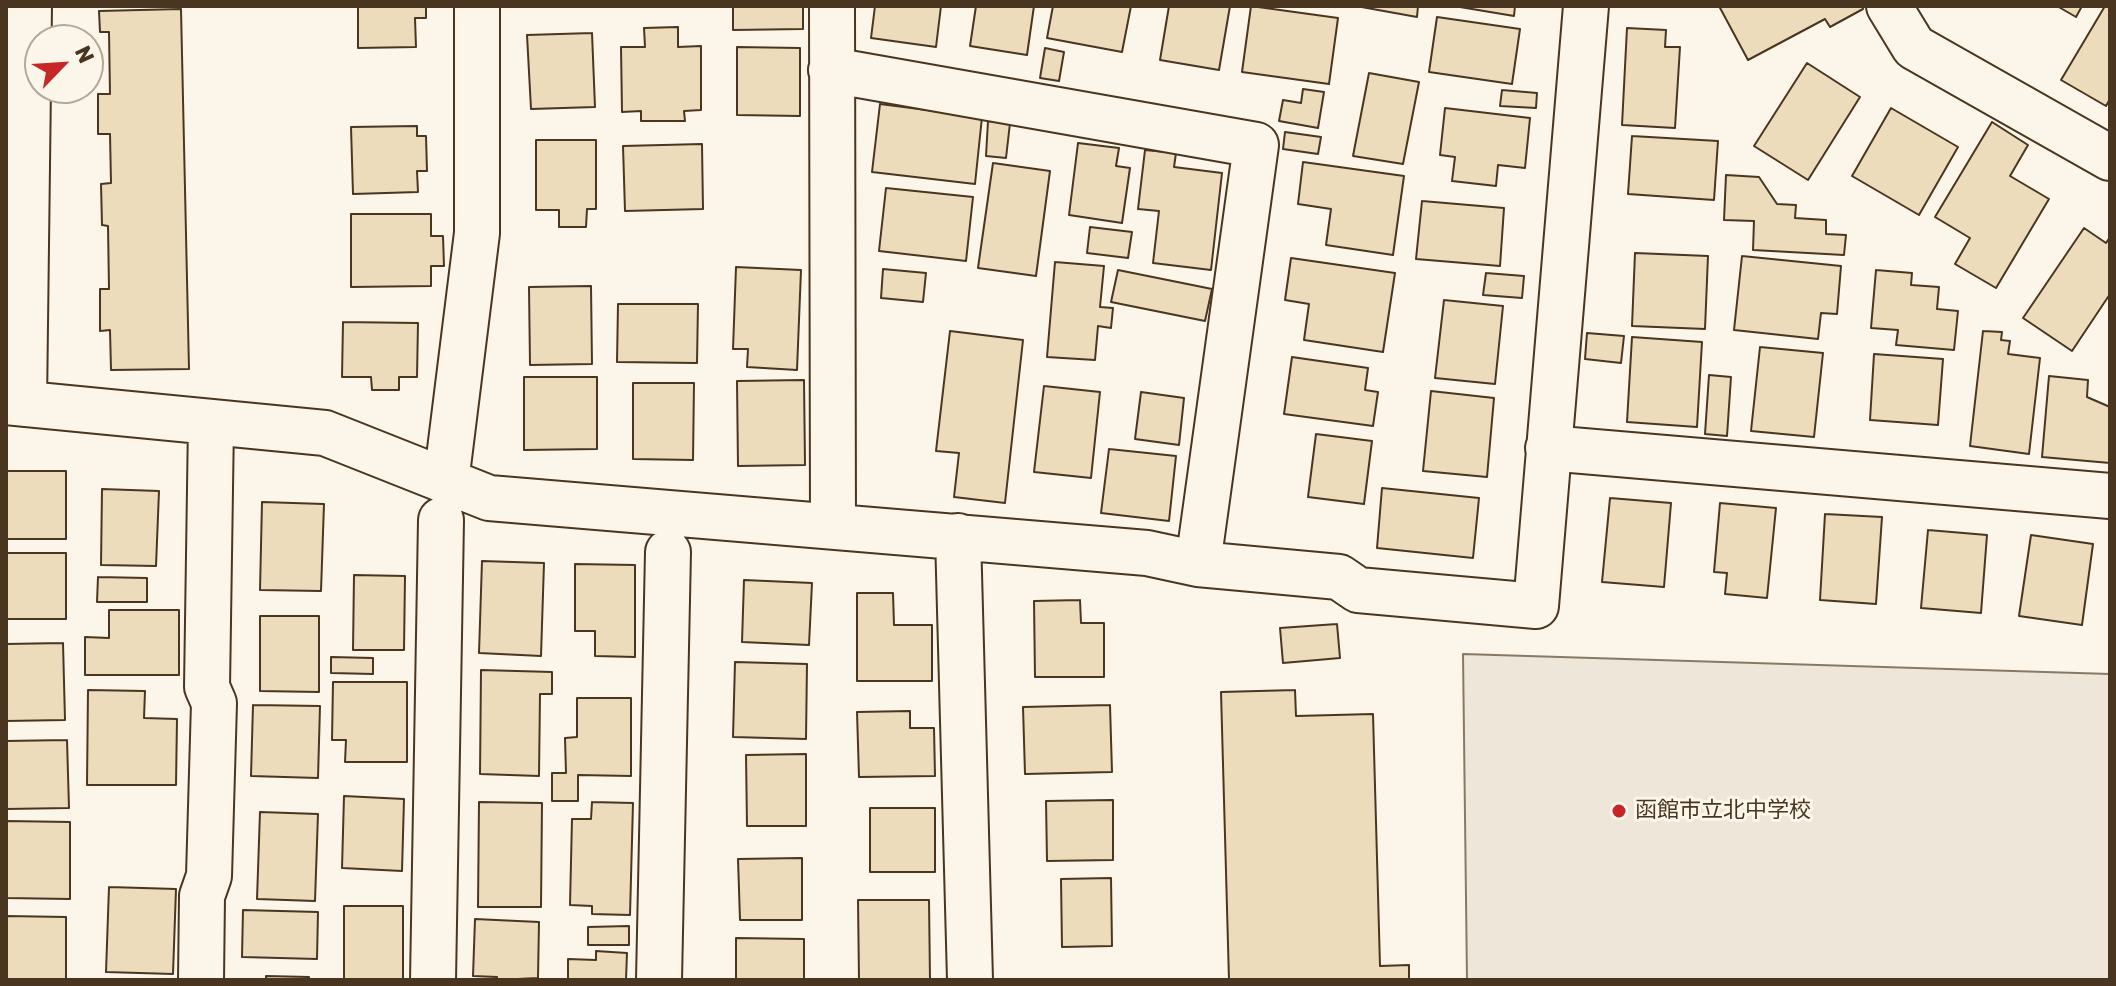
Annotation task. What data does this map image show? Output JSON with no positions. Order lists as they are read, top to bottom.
{
  "places": ["函館市立北中学校"],
  "north": "top right"
}
